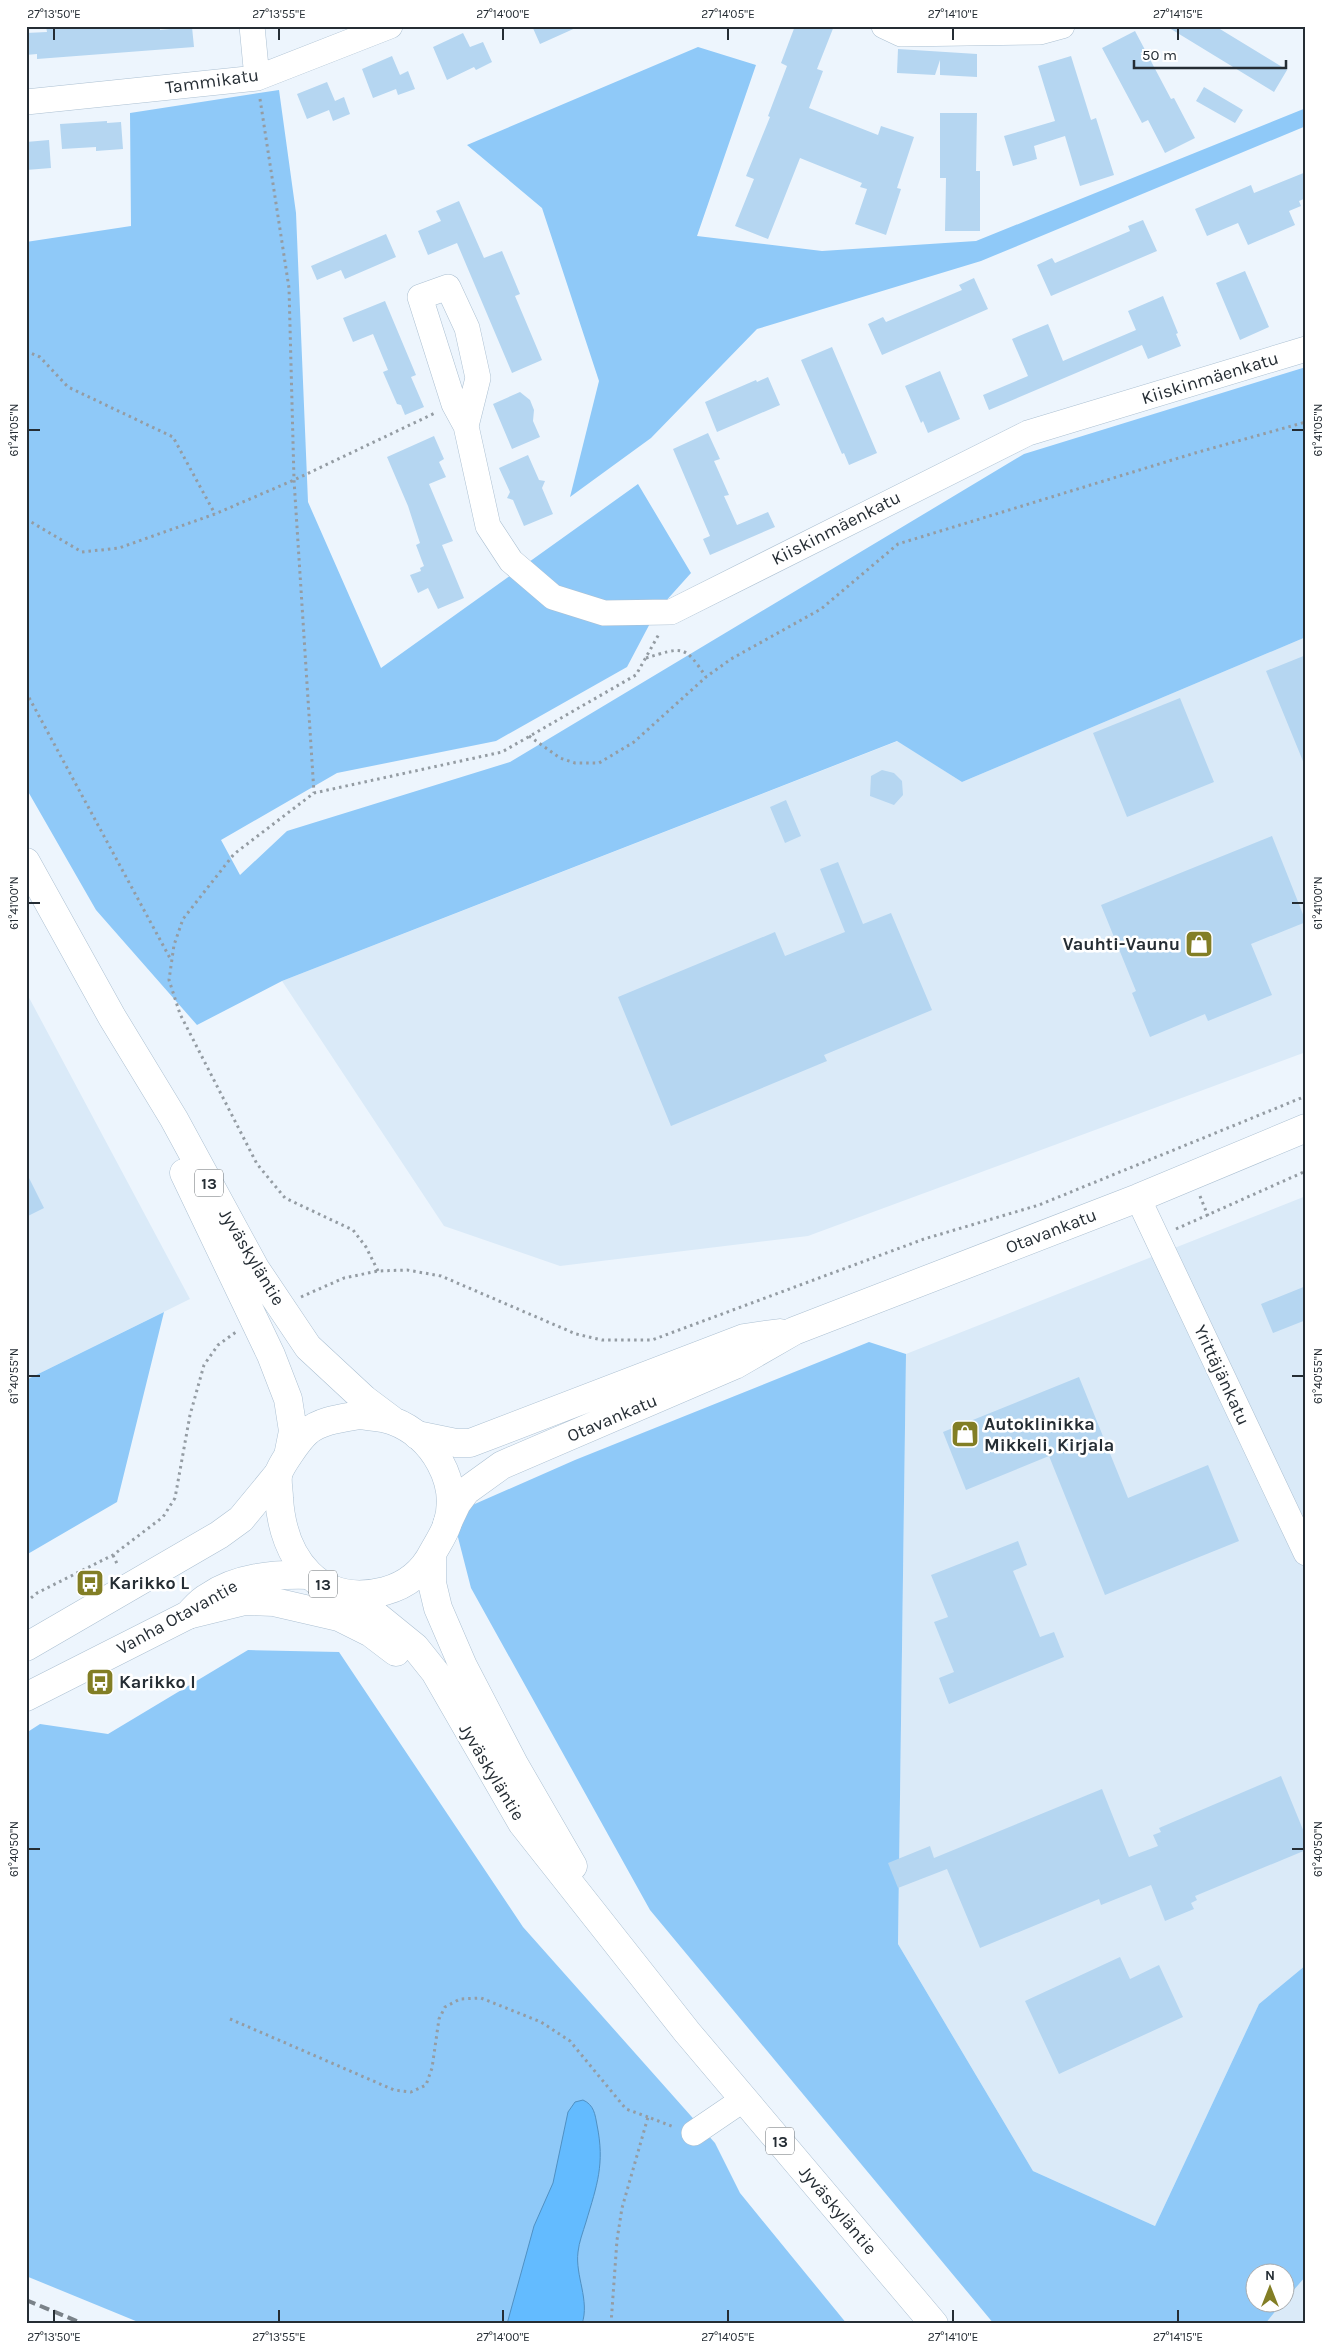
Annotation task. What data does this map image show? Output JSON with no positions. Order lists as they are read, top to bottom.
{
  "streets": {
    "main road": [
      "13",
      "Otavankatu",
      "Jyväskyläntie",
      "Vanha Otavantie"
    ],
    "street": ["Tammikatu", "Kiiskinmäenkatu", "Yrittäjänkatu"]
  },
  "crossings": [
    ["13", "Otavankatu"],
    ["13", "Jyväskyläntie"],
    ["13", "Vanha Otavantie"],
    ["Otavankatu", "Jyväskyläntie"],
    ["Otavankatu", "Yrittäjänkatu"],
    ["Otavankatu", "Vanha Otavantie"],
    ["Jyväskyläntie", "Vanha Otavantie"]
  ],
  "places": {
    "shop": ["Vauhti-Vaunu", "Autoklinikka Mikkeli, Kirjala"],
    "bus stop": ["Karikko L", "Karikko I"]
  },
  "scale_bar": "50 m",
  "north": "top",
  "coordinates": [
    "27°13'50\"E",
    "27°13'55\"E",
    "27°14'00\"E",
    "27°14'05\"E",
    "27°14'10\"E",
    "27°14'15\"E",
    "61°41'05\"N",
    "61°41'00\"N",
    "61°40'55\"N",
    "61°40'50\"N"
  ]
}
